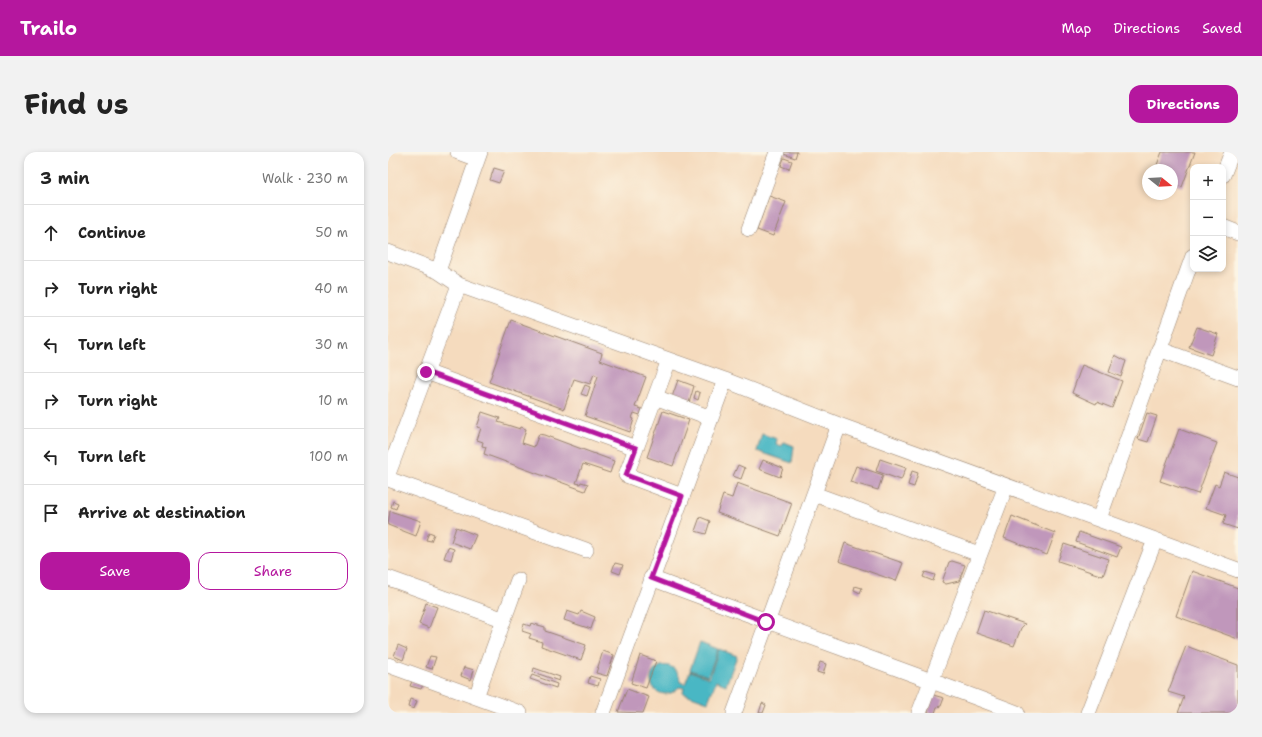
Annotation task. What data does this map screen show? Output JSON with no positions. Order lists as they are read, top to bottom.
{
  "north": "right",
  "page": {
    "header": "Trailo",
    "nav": ["Map", "Directions", "Saved"],
    "title": "Find us",
    "buttons": [
      "Directions",
      ["Save", "Share"]
    ],
    "heading": ["3 min", "Walk · 230 m"],
    "map_buttons": ["+", "−"],
    "list": [
      ["Continue", "50 m"],
      ["Turn right", "40 m"],
      ["Turn left", "30 m"],
      ["Turn right", "10 m"],
      ["Turn left", "100 m"],
      "Arrive at destination"
    ]
  }
}
